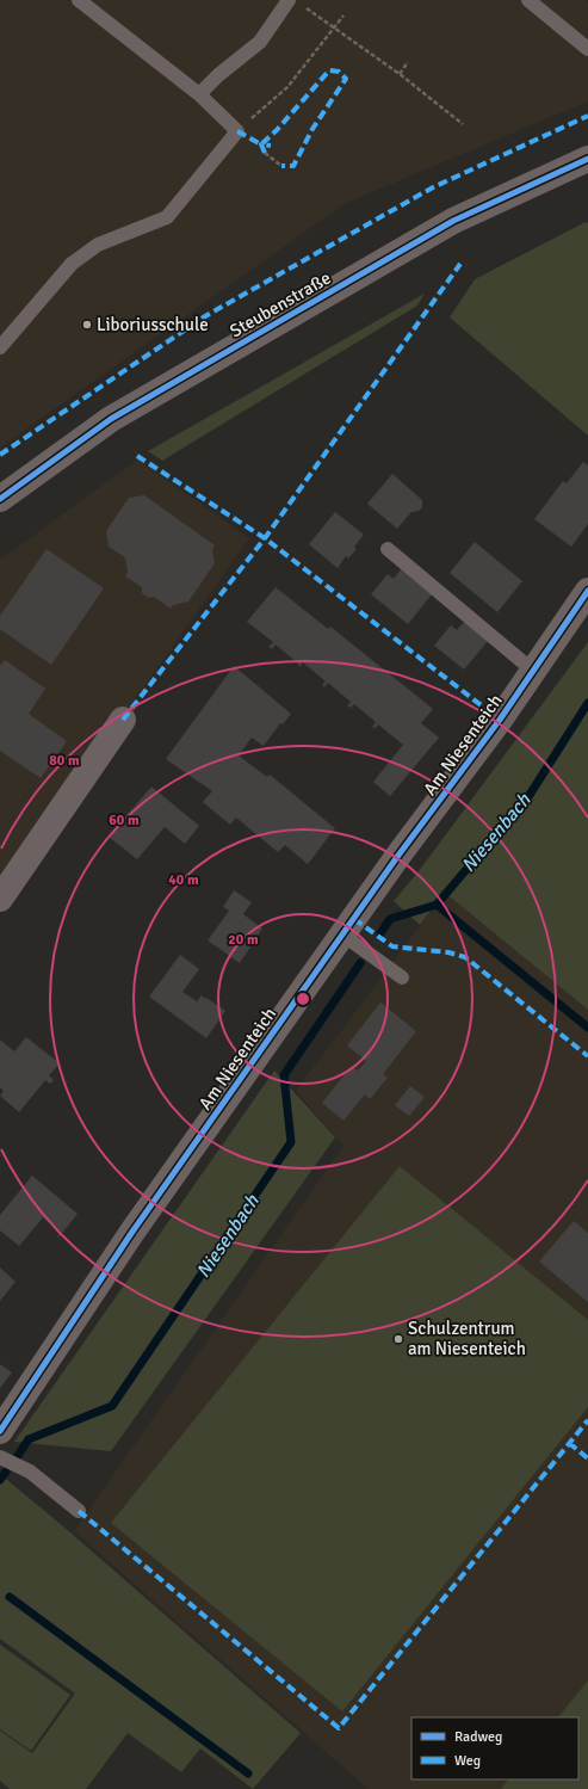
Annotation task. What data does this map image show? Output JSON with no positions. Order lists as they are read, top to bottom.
{
  "streets": {
    "street": ["Steubenstraße", "Am Niesenteich"]
  },
  "water": ["Niesenbach"],
  "places": ["Liboriusschule", "Schulzentrum am Niesenteich"],
  "legend": ["Radweg", "Weg"],
  "rings": [
    "80 m",
    "60 m",
    "40 m",
    "20 m"
  ]
}
